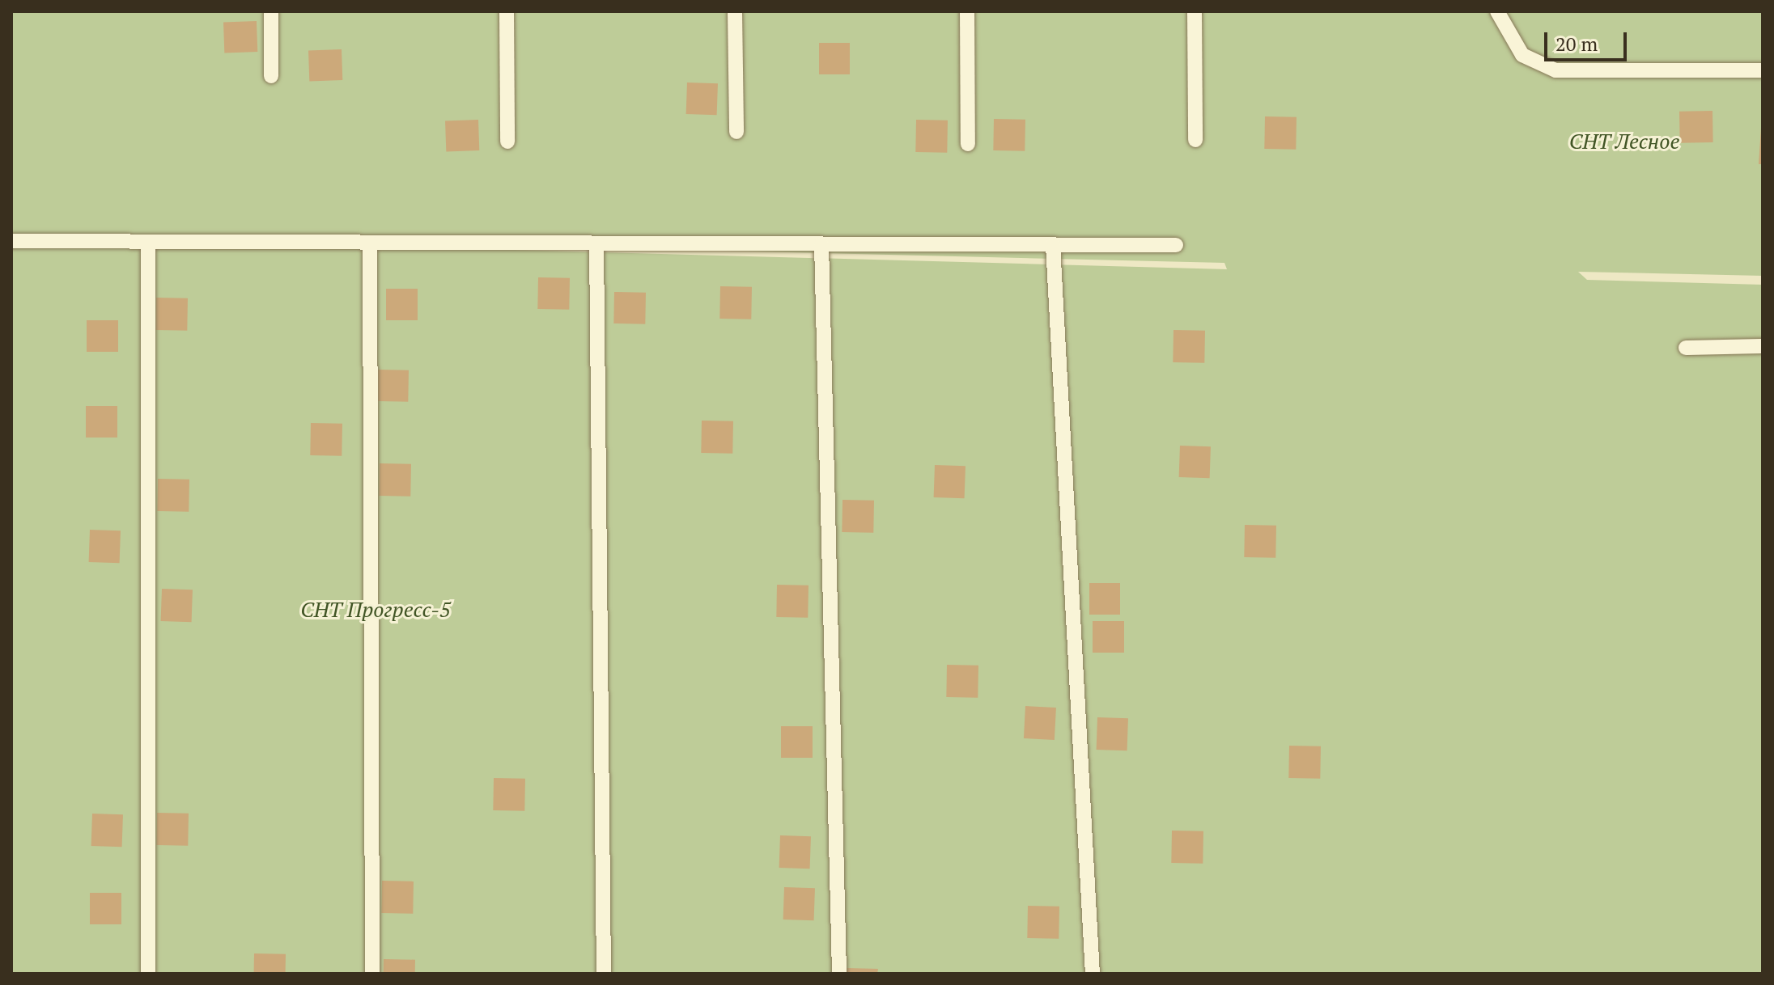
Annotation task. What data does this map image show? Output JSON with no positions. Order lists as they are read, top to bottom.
{
  "parks": ["СНТ Лесное", "СНТ Прогресс-5"],
  "scale_bar": "20 m"
}
